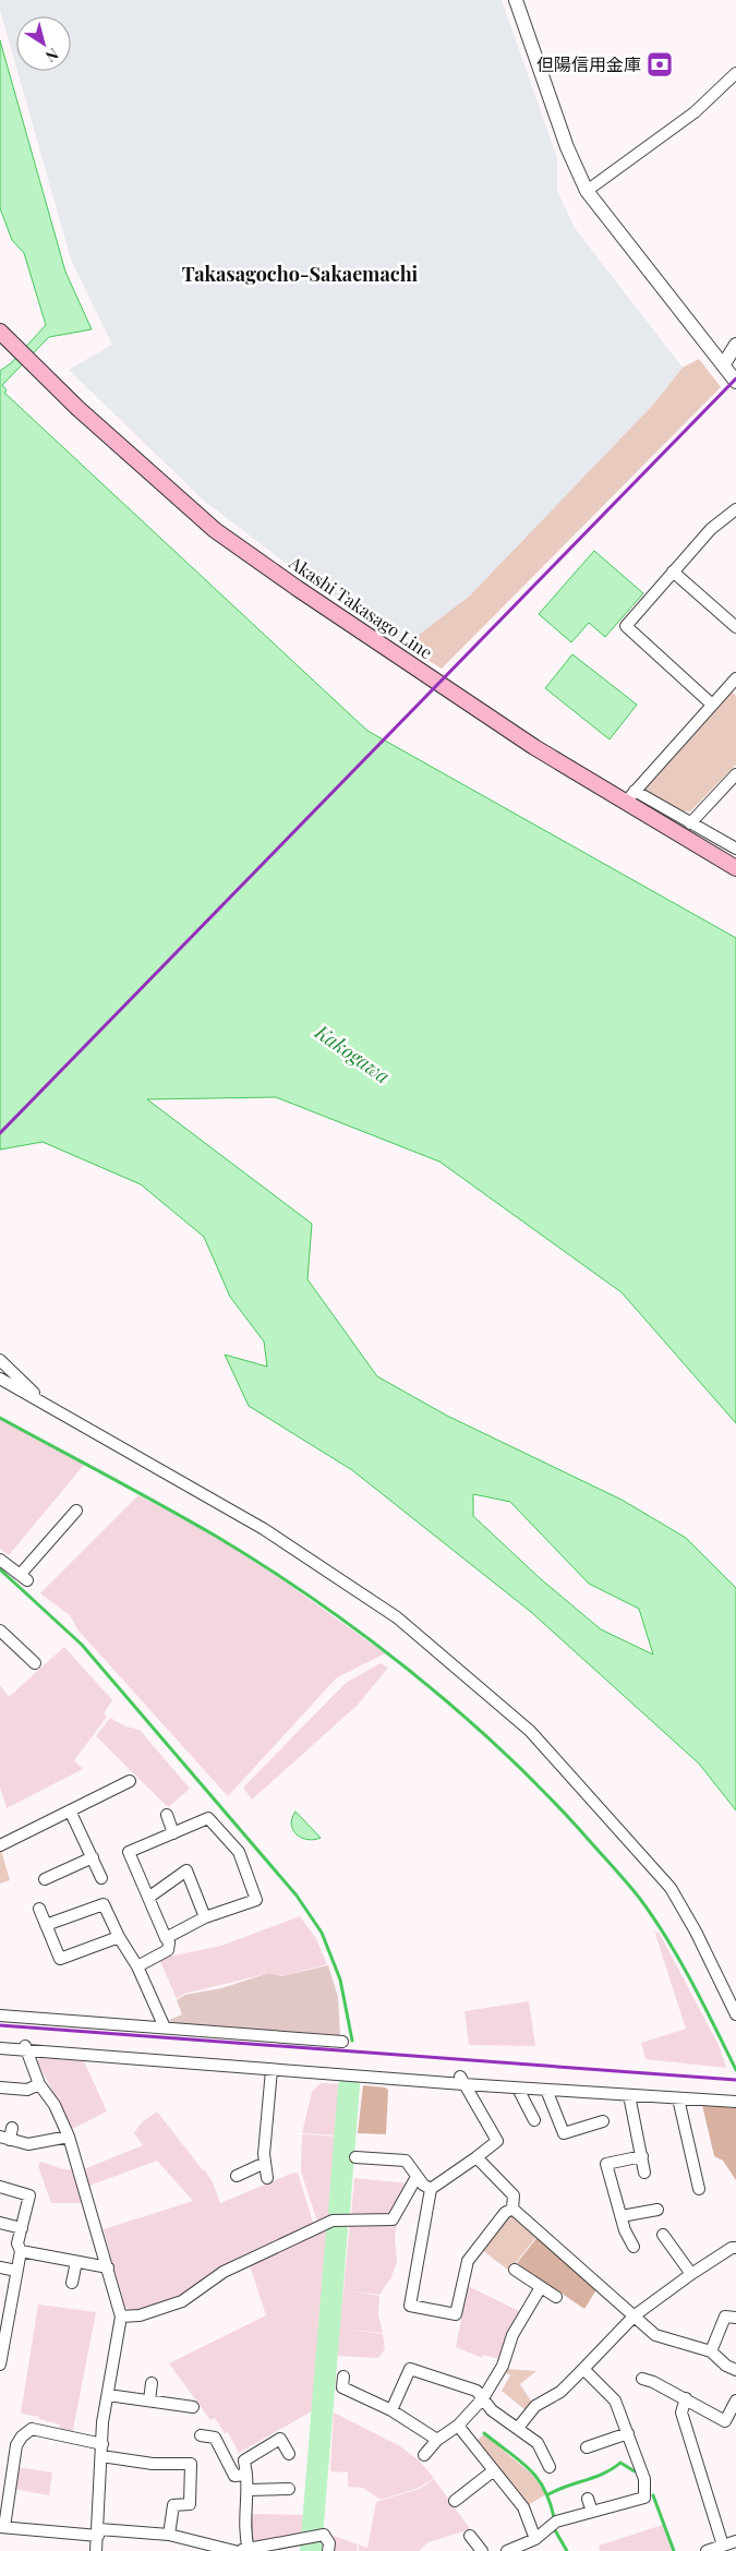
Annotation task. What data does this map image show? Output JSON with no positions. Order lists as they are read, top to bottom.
{
  "streets": {
    "main road": ["Akashi Takasago Line"]
  },
  "districts": ["Takasagocho-Sakaemachi"],
  "water": ["Kakogawa"],
  "places": {
    "bank": ["但陽信用金庫"]
  },
  "north": "bottom right"
}
